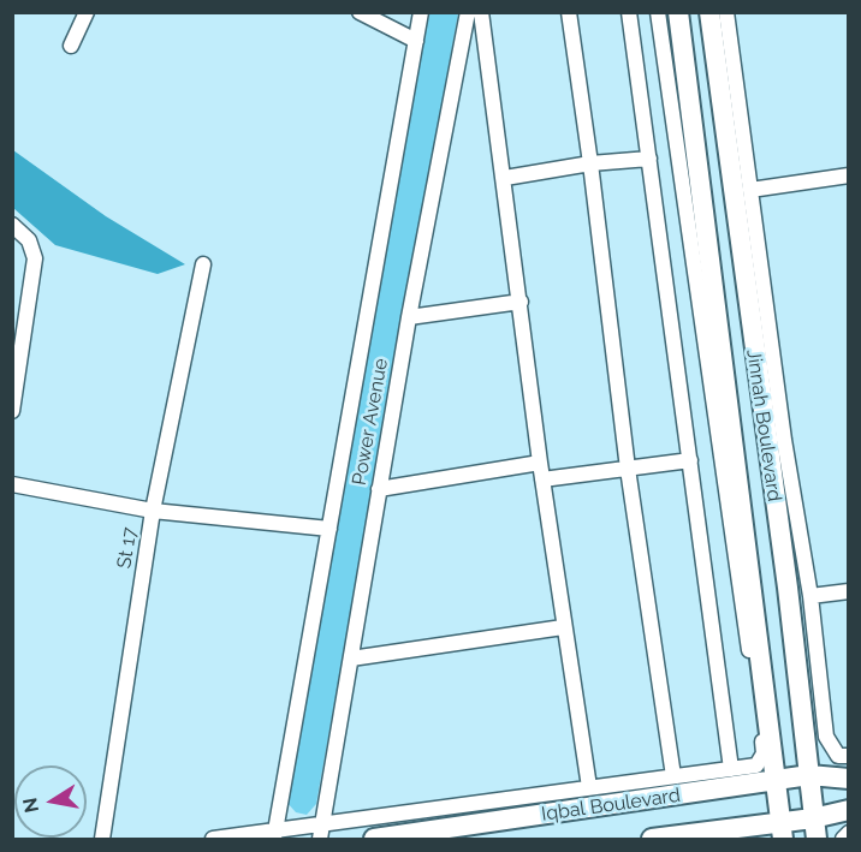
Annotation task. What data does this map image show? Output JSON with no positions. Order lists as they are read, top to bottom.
{
  "streets": {
    "street": [
      "Power Avenue",
      "Jinnah Boulevard",
      "St 17",
      "Iqbal Boulevard"
    ]
  },
  "crossings": [
    ["Jinnah Boulevard", "Iqbal Boulevard"]
  ],
  "north": "left"
}
